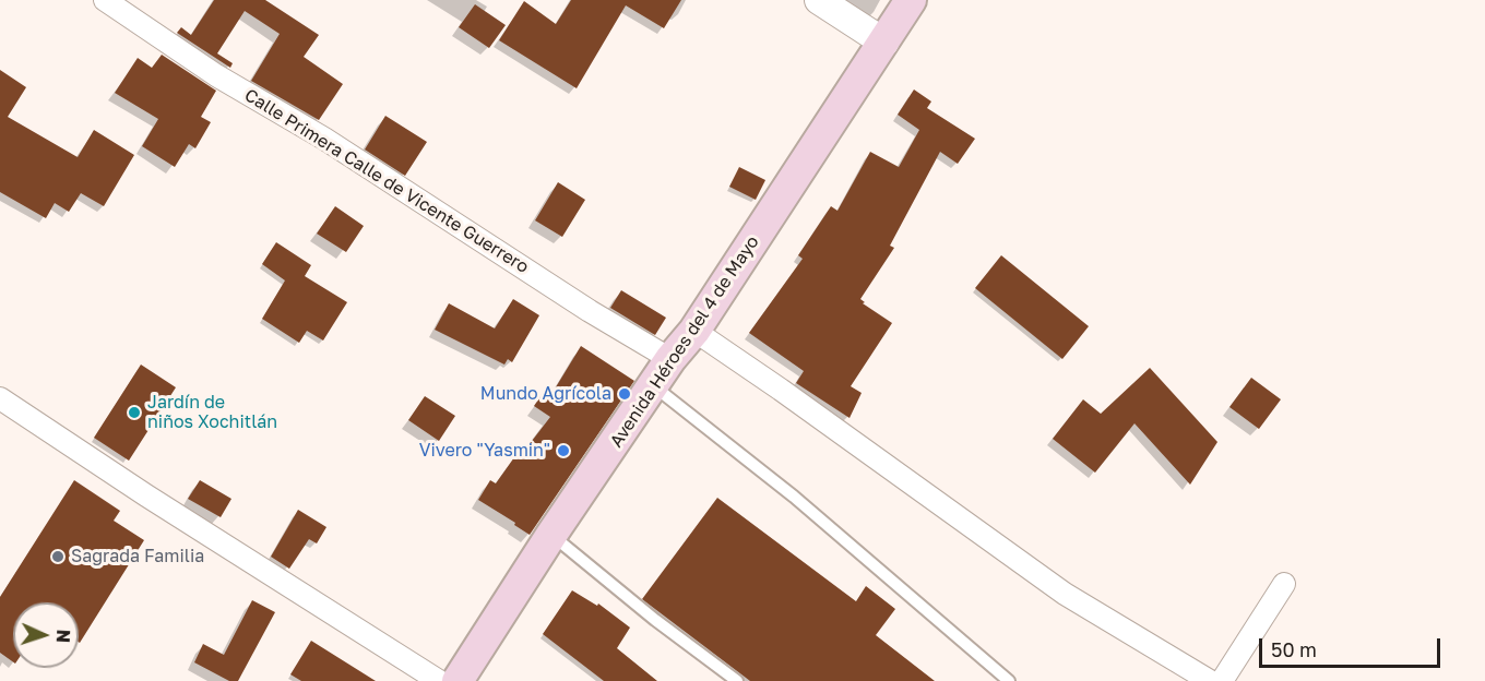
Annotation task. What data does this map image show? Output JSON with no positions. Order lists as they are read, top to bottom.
{
  "streets": {
    "main road": ["Avenida Héroes del 4 de Mayo"],
    "street": ["Calle Primera Calle de Vicente Guerrero"]
  },
  "crossings": [
    ["Calle Primera Calle de Vicente Guerrero", "Avenida Héroes del 4 de Mayo"]
  ],
  "places": [
    "Mundo Agrícola",
    "Jardín de niños Xochitlán",
    "Vivero \"Yasmin\"",
    "Sagrada Familia"
  ],
  "scale_bar": "50 m",
  "north": "right"
}
